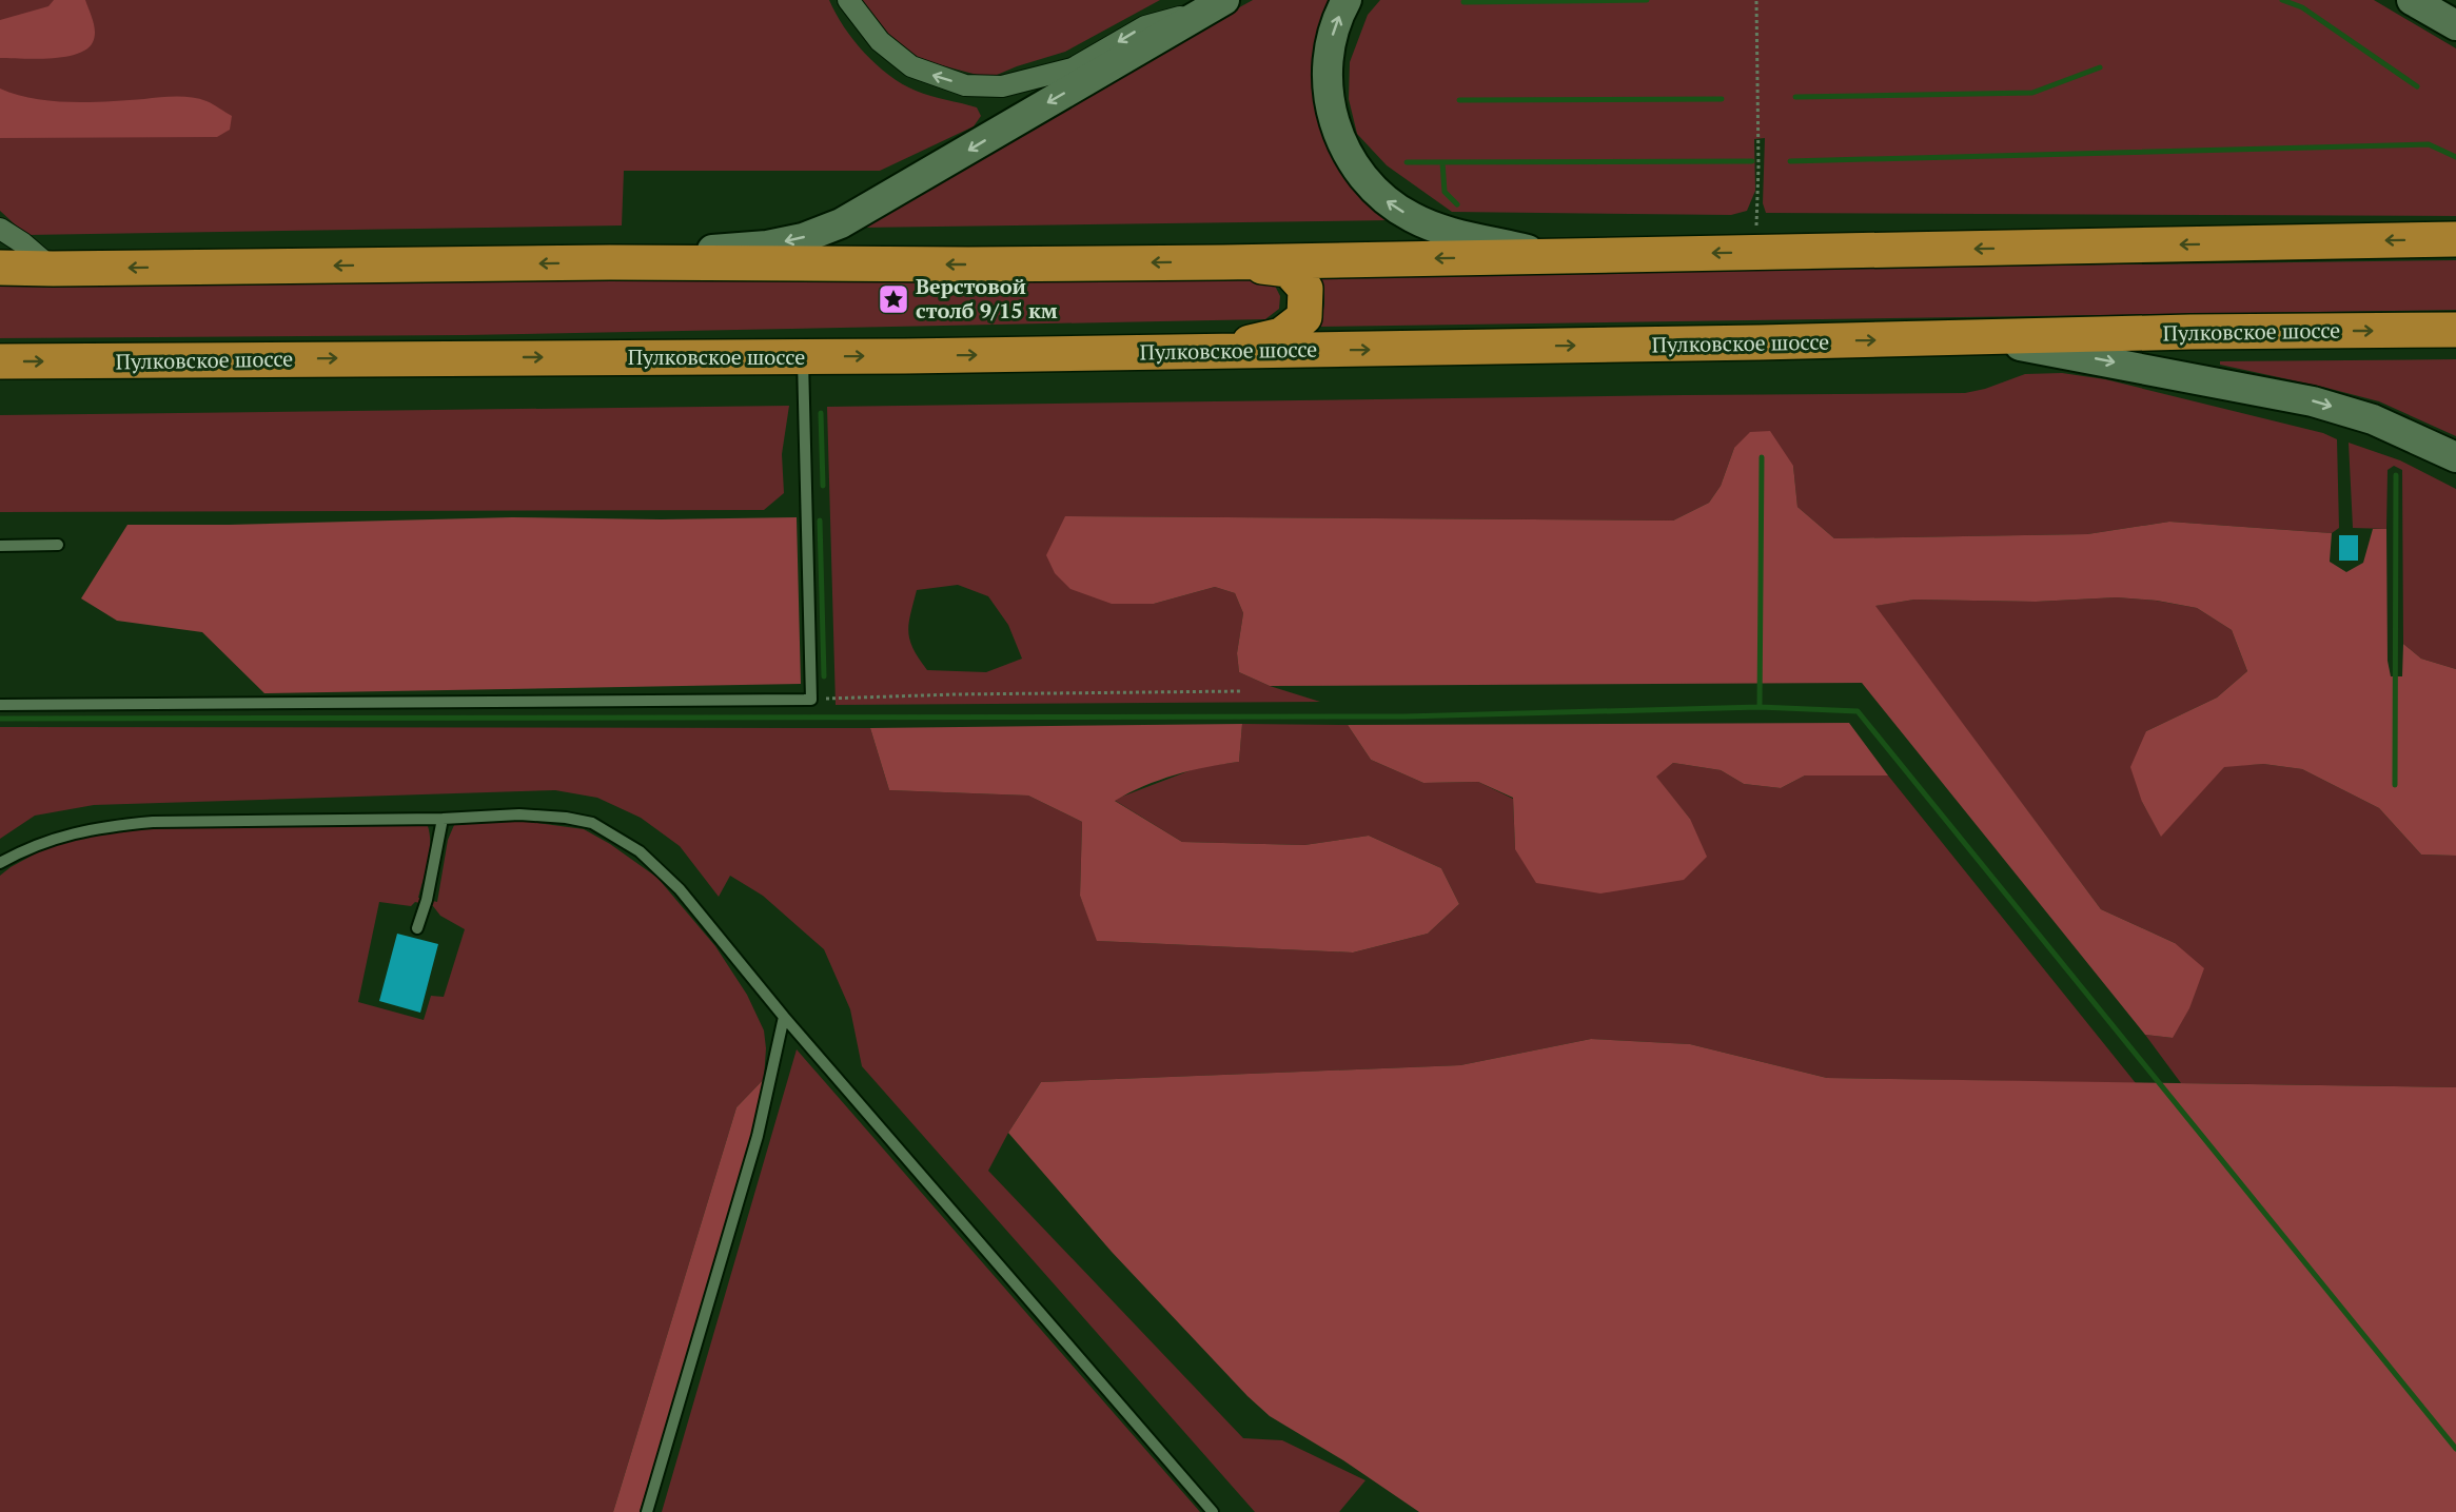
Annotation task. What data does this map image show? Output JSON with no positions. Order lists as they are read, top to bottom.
{
  "streets": {
    "highway": ["Пулковское шоссе"]
  },
  "places": {
    "place": ["Верстовой столб 9/15 км"]
  }
}
